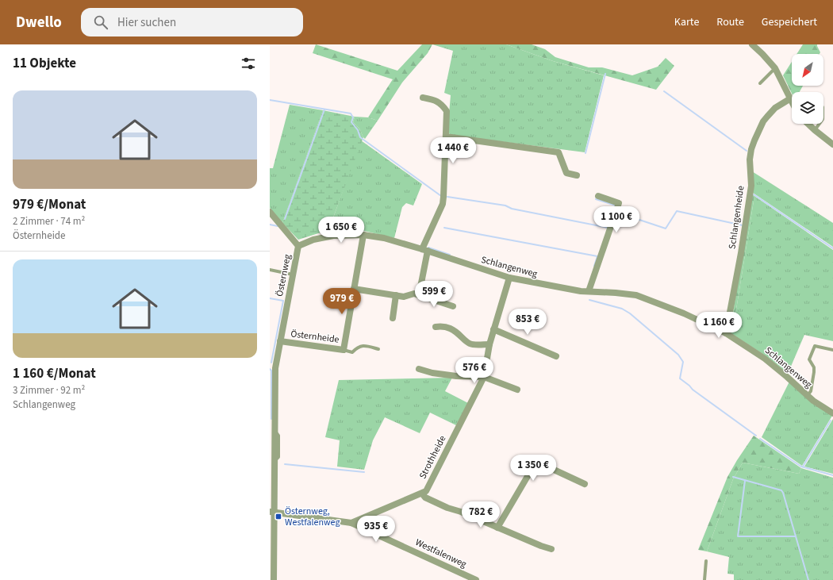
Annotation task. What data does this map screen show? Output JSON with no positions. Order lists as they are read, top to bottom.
{
  "streets": {
    "street": [
      "Schlangenheide",
      "Schlangenweg",
      "Östernweg",
      "Östernheide",
      "Strothheide",
      "Westfalenweg"
    ]
  },
  "crossings": [
    ["Schlangenheide", "Schlangenweg"],
    ["Schlangenweg", "Östernweg"],
    ["Schlangenweg", "Östernheide"],
    ["Schlangenweg", "Strothheide"],
    ["Östernweg", "Östernheide"],
    ["Östernweg", "Westfalenweg"],
    ["Strothheide", "Westfalenweg"]
  ],
  "places": {
    "transit": ["Östernweg, Westfalenweg"]
  },
  "north": "bottom left",
  "page": {
    "header": "Dwello",
    "search": "Hier suchen",
    "nav": ["Karte", "Route", "Gespeichert"],
    "heading": "11 Objekte",
    "list": [
      {
        "name": "979 €/Monat",
        "note": "2 Zimmer · 74 m² · Östernheide"
      },
      {
        "name": "1 160 €/Monat",
        "note": "3 Zimmer · 92 m² · Schlangenweg"
      }
    ],
    "price": [
      "1 440 €",
      "1 100 €",
      "1 650 €",
      "599 €",
      "979 €",
      "853 €",
      "1 160 €",
      "576 €",
      "1 350 €",
      "782 €",
      "935 €"
    ]
  }
}
